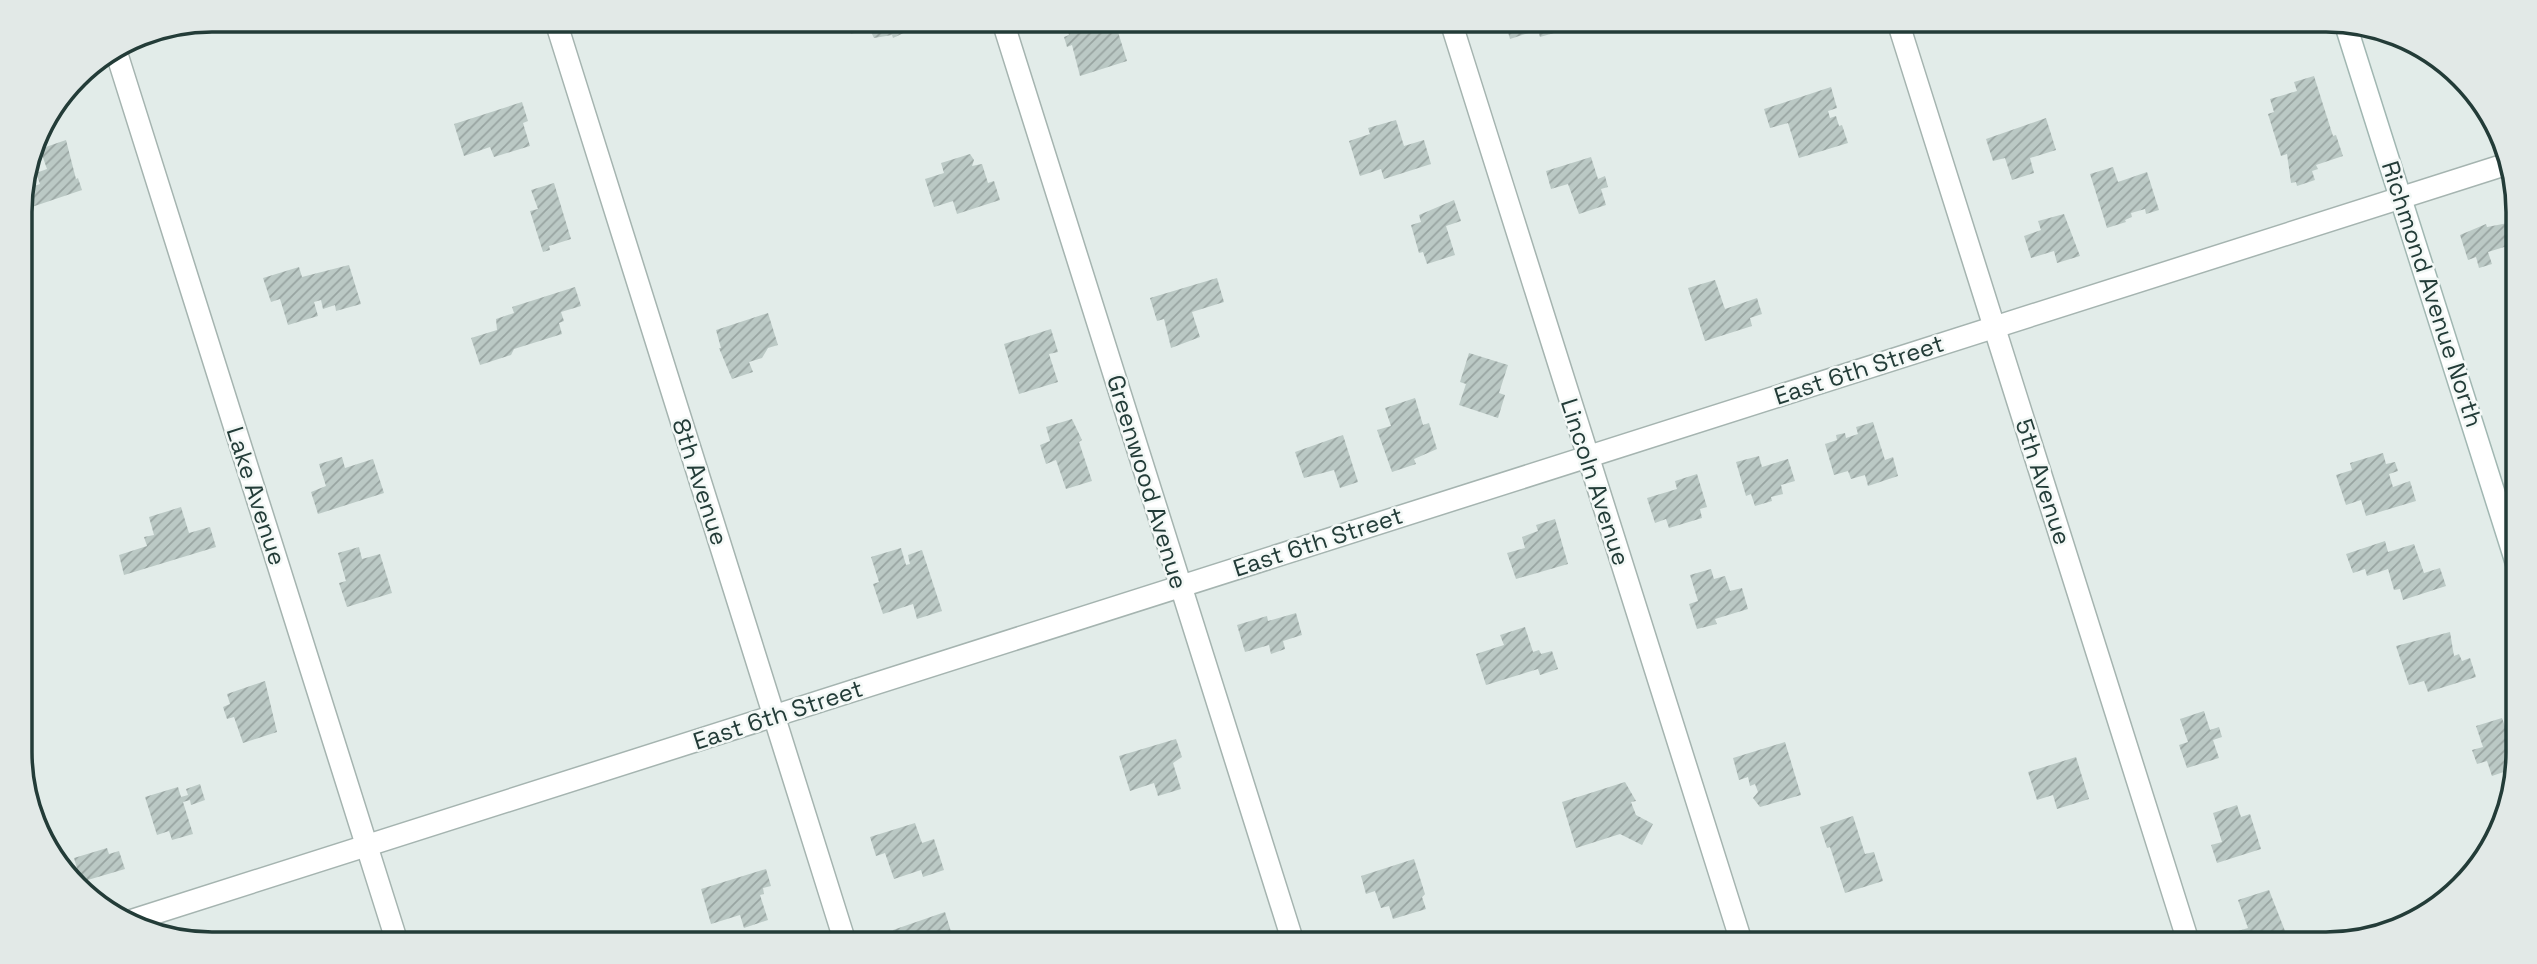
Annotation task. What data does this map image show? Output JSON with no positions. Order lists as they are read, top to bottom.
{
  "streets": {
    "street": [
      "Richmond Avenue North",
      "East 6th Street",
      "8th Avenue",
      "Greenwood Avenue",
      "Lincoln Avenue",
      "5th Avenue",
      "Lake Avenue"
    ]
  },
  "crossings": [
    ["Richmond Avenue North", "East 6th Street"],
    ["East 6th Street", "8th Avenue"],
    ["East 6th Street", "Greenwood Avenue"],
    ["East 6th Street", "Lincoln Avenue"],
    ["East 6th Street", "5th Avenue"],
    ["East 6th Street", "Lake Avenue"]
  ]
}
